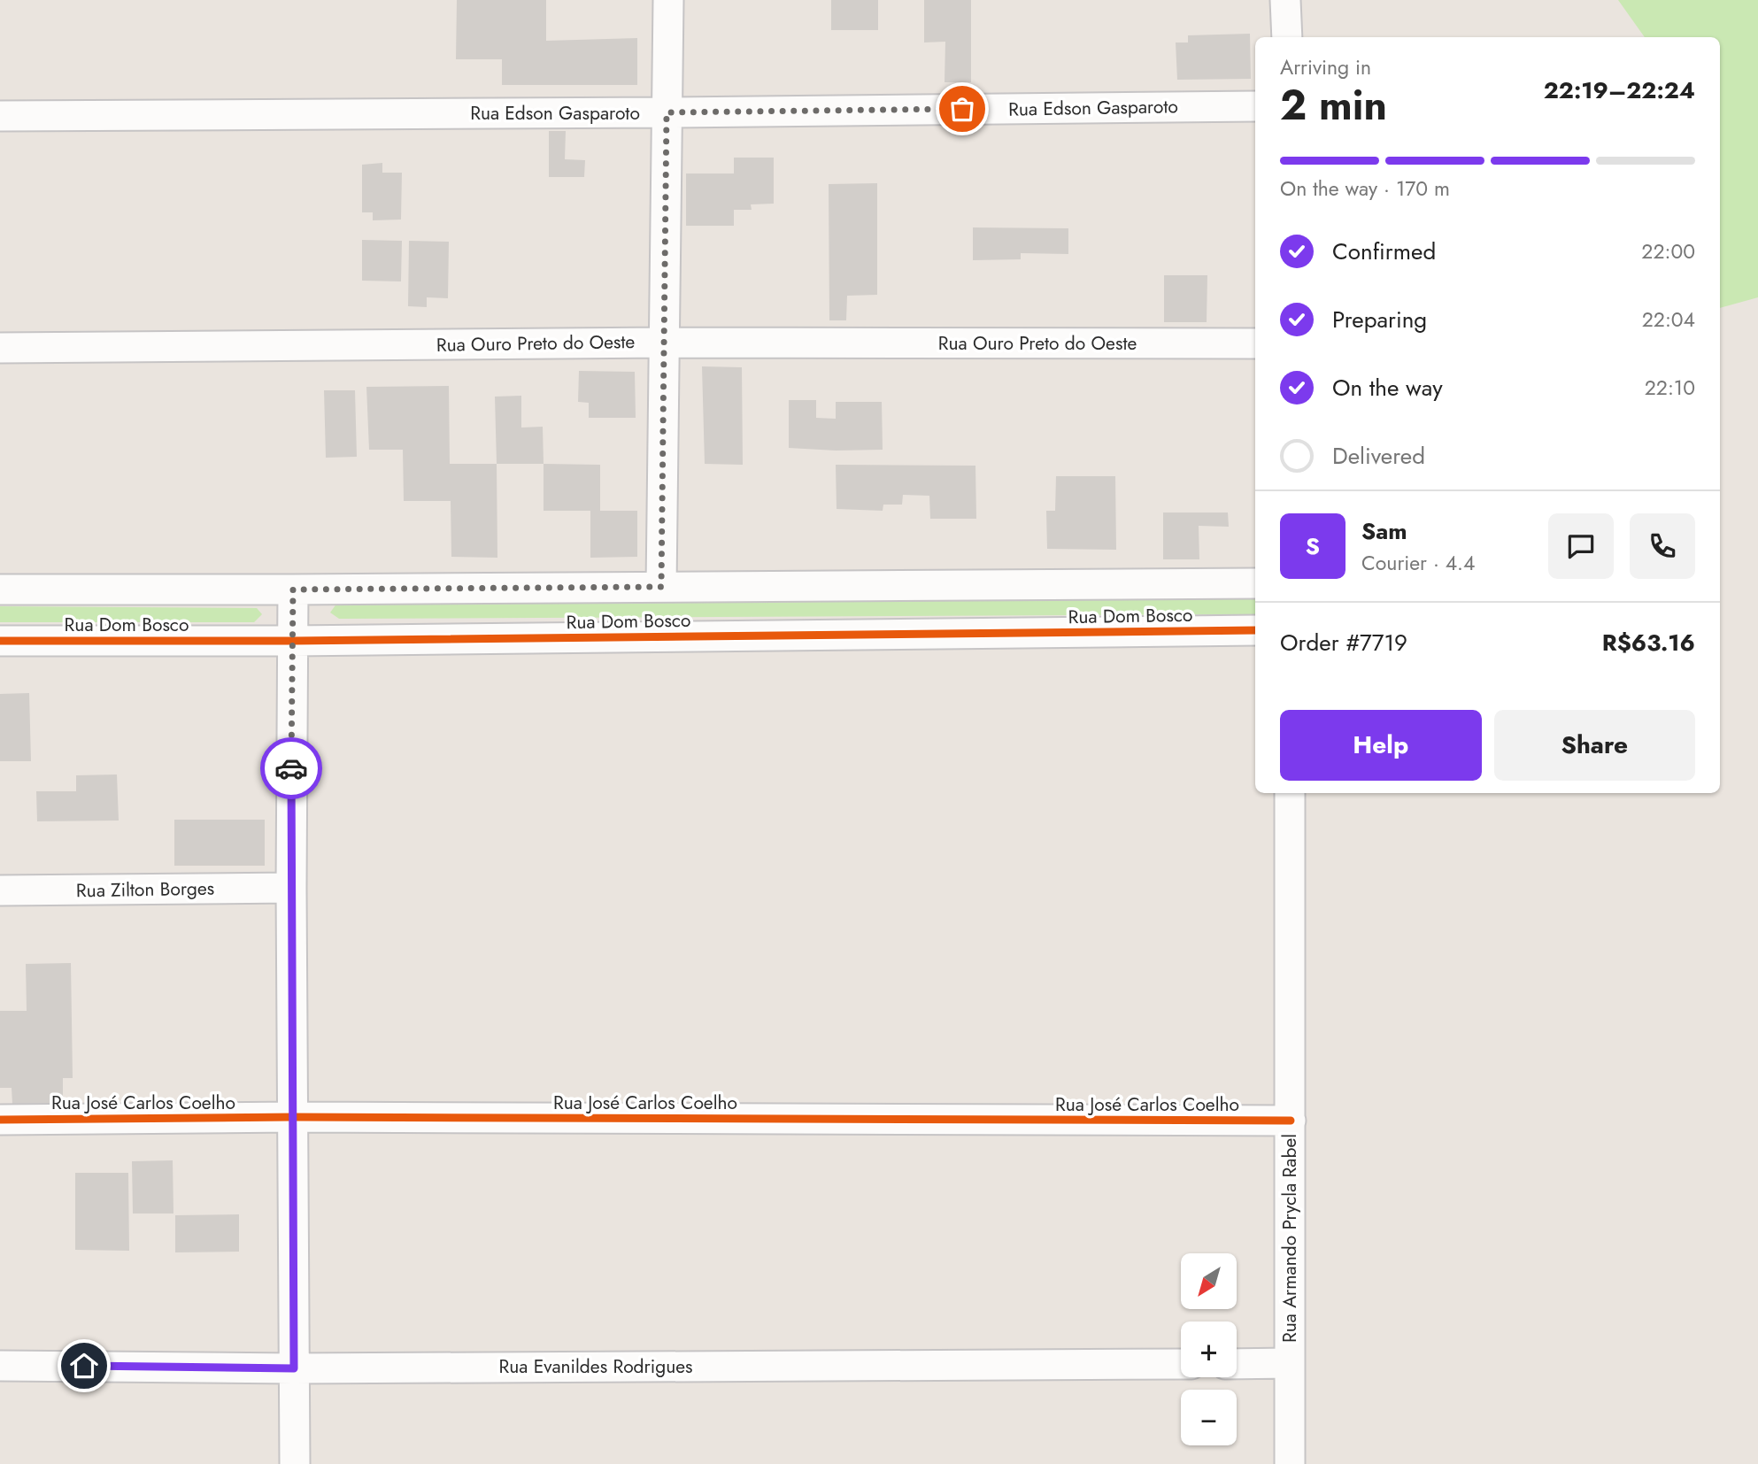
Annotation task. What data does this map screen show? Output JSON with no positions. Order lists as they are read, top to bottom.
{
  "streets": {
    "street": [
      "Rua Edson Gasparoto",
      "Rua Ouro Preto do Oeste",
      "Rua Dom Bosco",
      "Rua Zilton Borges",
      "Rua José Carlos Coelho",
      "Rua Armando Prycla Rabel",
      "Rua Evanildes Rodrigues"
    ]
  },
  "crossings": [
    ["Rua José Carlos Coelho", "Rua Armando Prycla Rabel"]
  ],
  "north": "bottom left",
  "page": {
    "heading": ["2 min", "Arriving in", "22:19–22:24"],
    "panel": [
      "Sam",
      "Courier · 4.4",
      "Order #7719",
      "R$63.16"
    ],
    "bar": "On the way · 170 m",
    "list": [
      ["Confirmed", "22:00"],
      ["Preparing", "22:04"],
      ["On the way", "22:10"],
      "Delivered"
    ],
    "round": "S",
    "buttons": ["Help", "Share"],
    "map_buttons": ["+", "−"]
  }
}
